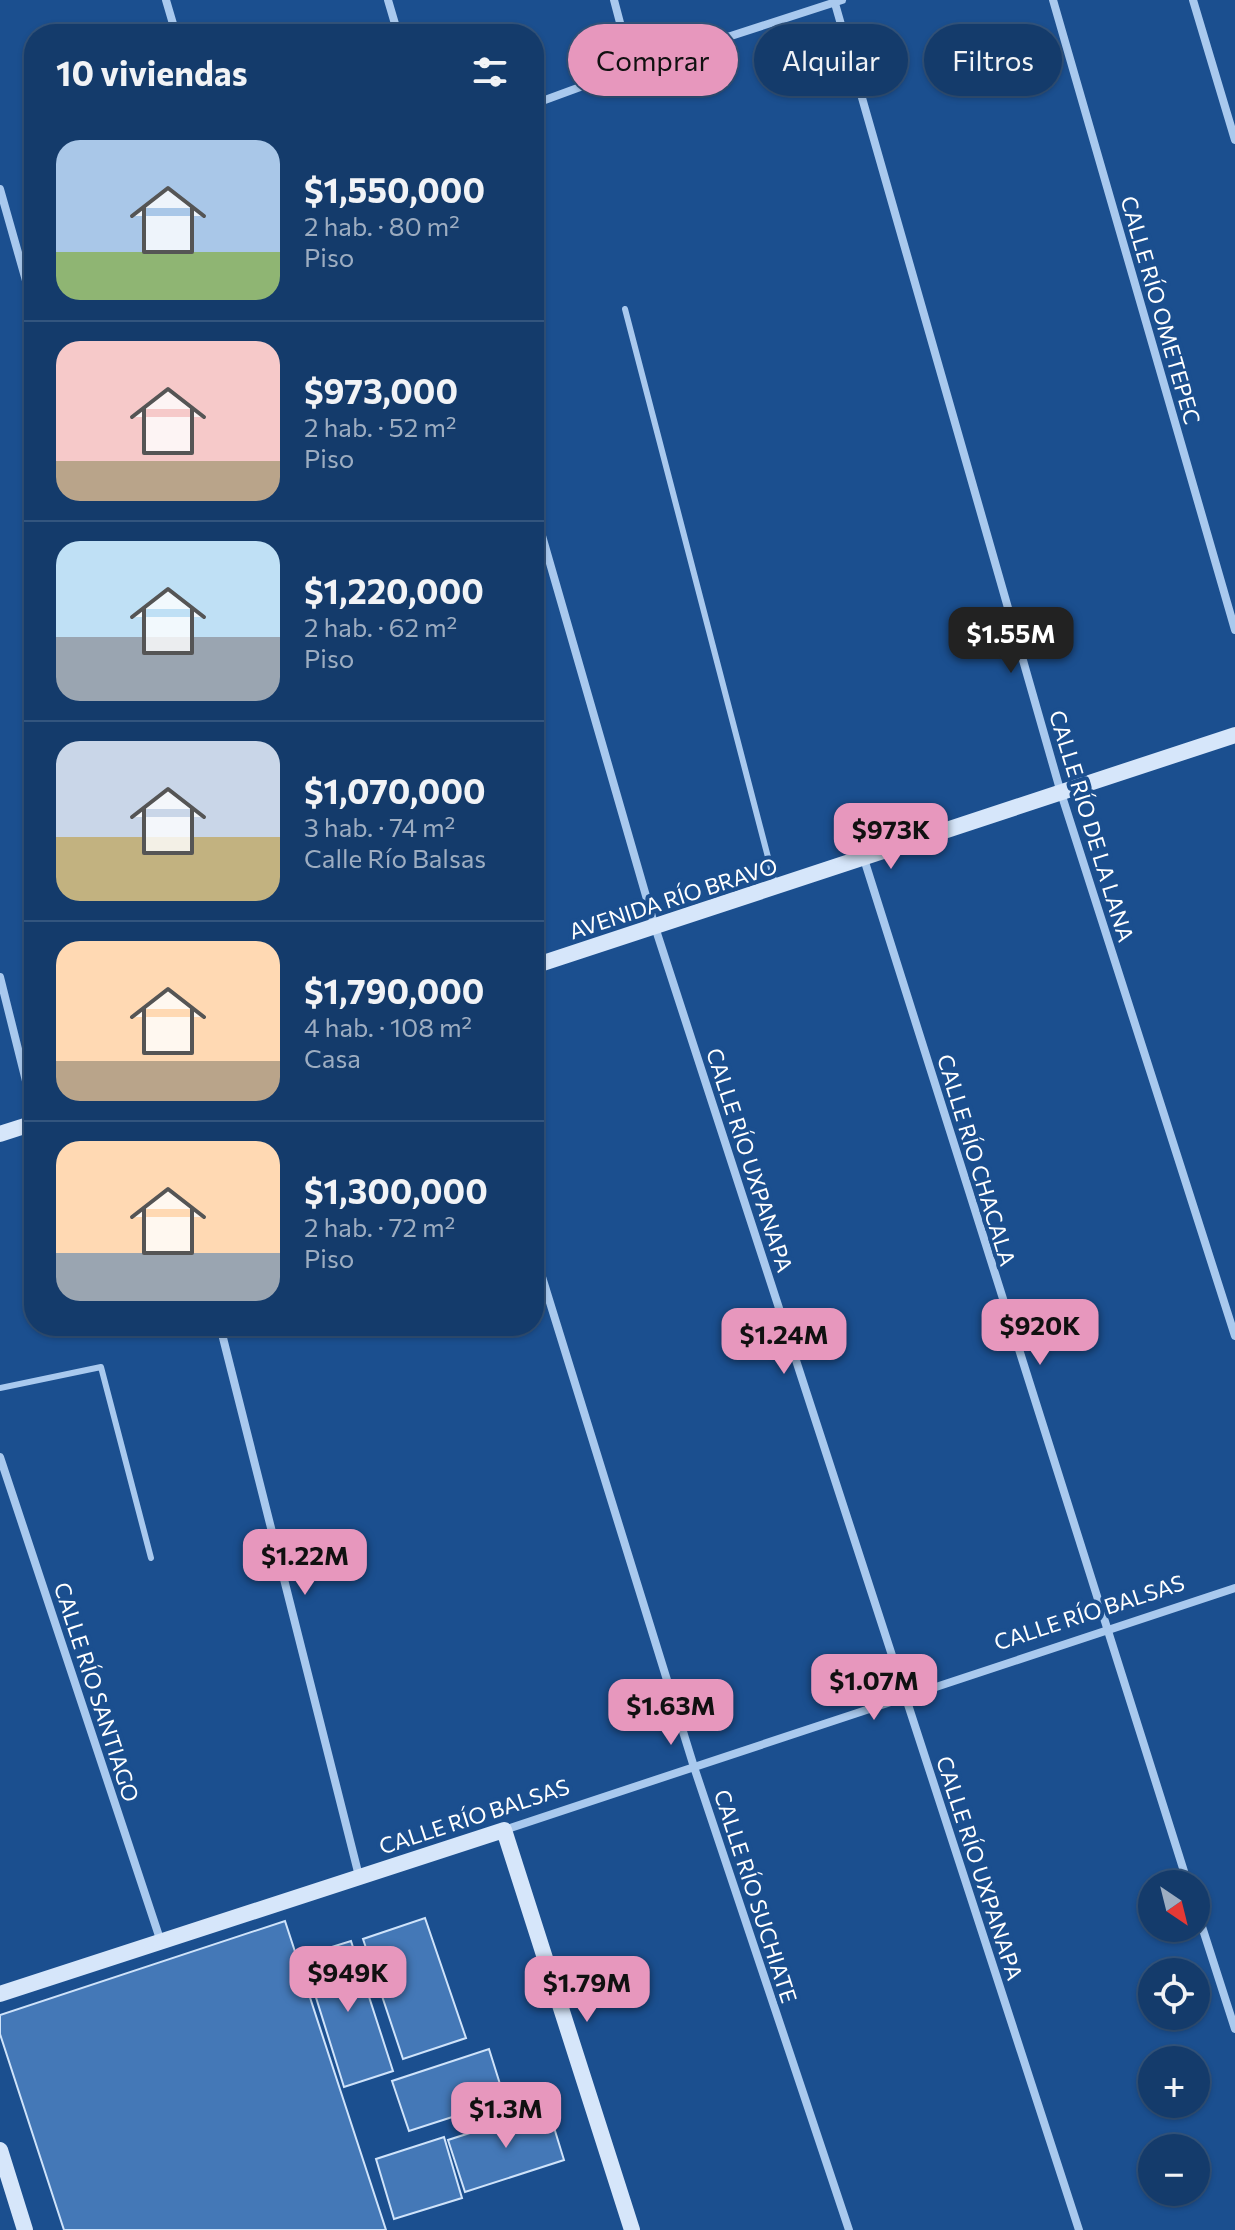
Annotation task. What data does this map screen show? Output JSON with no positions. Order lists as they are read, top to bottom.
{
  "streets": {
    "main road": ["AVENIDA RÍO BRAVO", "CALLE RÍO BALSAS"],
    "street": [
      "CALLE RÍO OMETEPEC",
      "CALLE RÍO DE LA LANA",
      "CALLE RÍO UXPANAPA",
      "CALLE RÍO CHACALA",
      "CALLE RÍO SANTIAGO",
      "CALLE RÍO SUCHIATE"
    ]
  },
  "crossings": [
    ["CALLE RÍO DE LA LANA", "AVENIDA RÍO BRAVO"],
    ["AVENIDA RÍO BRAVO", "CALLE RÍO UXPANAPA"],
    ["AVENIDA RÍO BRAVO", "CALLE RÍO CHACALA"],
    ["CALLE RÍO UXPANAPA", "CALLE RÍO BALSAS"],
    ["CALLE RÍO CHACALA", "CALLE RÍO BALSAS"],
    ["CALLE RÍO BALSAS", "CALLE RÍO SANTIAGO"],
    ["CALLE RÍO BALSAS", "CALLE RÍO SUCHIATE"]
  ],
  "north": "bottom right",
  "page": {
    "chip": ["Comprar", "Alquilar", "Filtros"],
    "heading": "10 viviendas",
    "list": [
      {
        "name": "$1,550,000",
        "note": "2 hab. · 80 m² · Piso"
      },
      {
        "name": "$973,000",
        "note": "2 hab. · 52 m² · Piso"
      },
      {
        "name": "$1,220,000",
        "note": "2 hab. · 62 m² · Piso"
      },
      {
        "name": "$1,070,000",
        "note": "3 hab. · 74 m² · Calle Río Balsas"
      },
      {
        "name": "$1,790,000",
        "note": "4 hab. · 108 m² · Casa"
      },
      {
        "name": "$1,300,000",
        "note": "2 hab. · 72 m² · Piso"
      }
    ],
    "price": [
      "$1.55M",
      "$973K",
      "$920K",
      "$1.24M",
      "$1.22M",
      "$1.07M",
      "$1.63M",
      "$949K",
      "$1.79M",
      "$1.3M"
    ],
    "map_buttons": ["+", "−"]
  }
}
